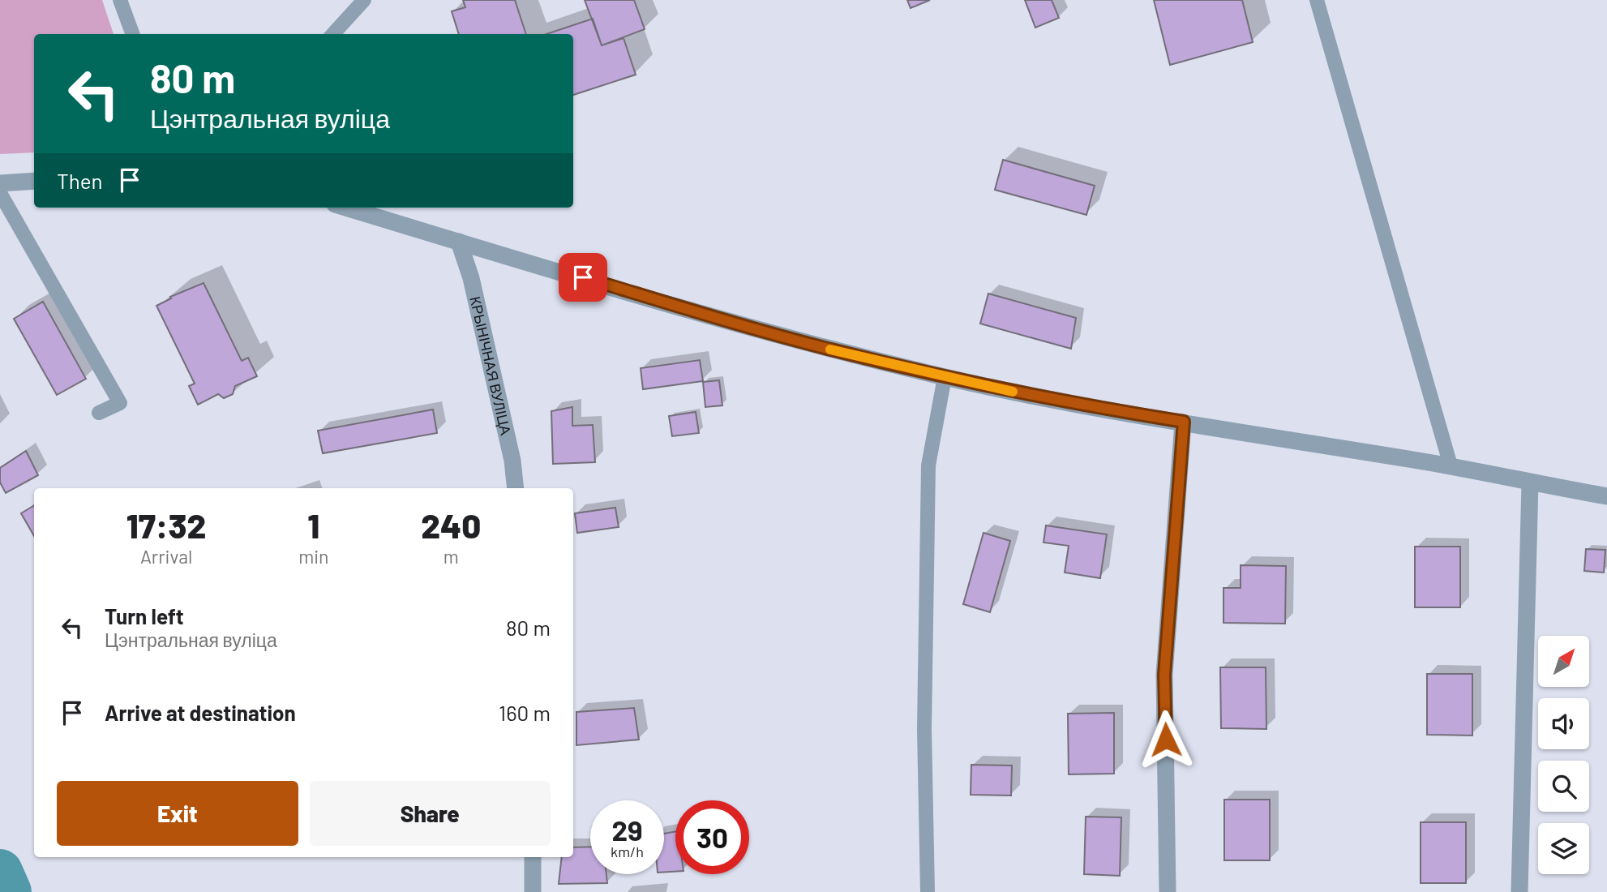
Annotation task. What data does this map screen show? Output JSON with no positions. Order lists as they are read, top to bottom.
{
  "streets": {
    "street": ["КРЫНІЧНАЯ ВУЛІЦА"]
  },
  "north": "top right",
  "page": {
    "turn": ["80 m", "Цэнтральная вуліца"],
    "then": "Then",
    "eta": [
      "17:32",
      "Arrival",
      "1",
      "min",
      "240",
      "m"
    ],
    "list": [
      {
        "name": "Turn left",
        "note": "Цэнтральная вуліца",
        "value": "80 m"
      },
      {
        "name": "Arrive at destination",
        "value": "160 m"
      }
    ],
    "buttons": ["Exit", "Share"],
    "speed": "29 km/h",
    "limit": "30"
  }
}
